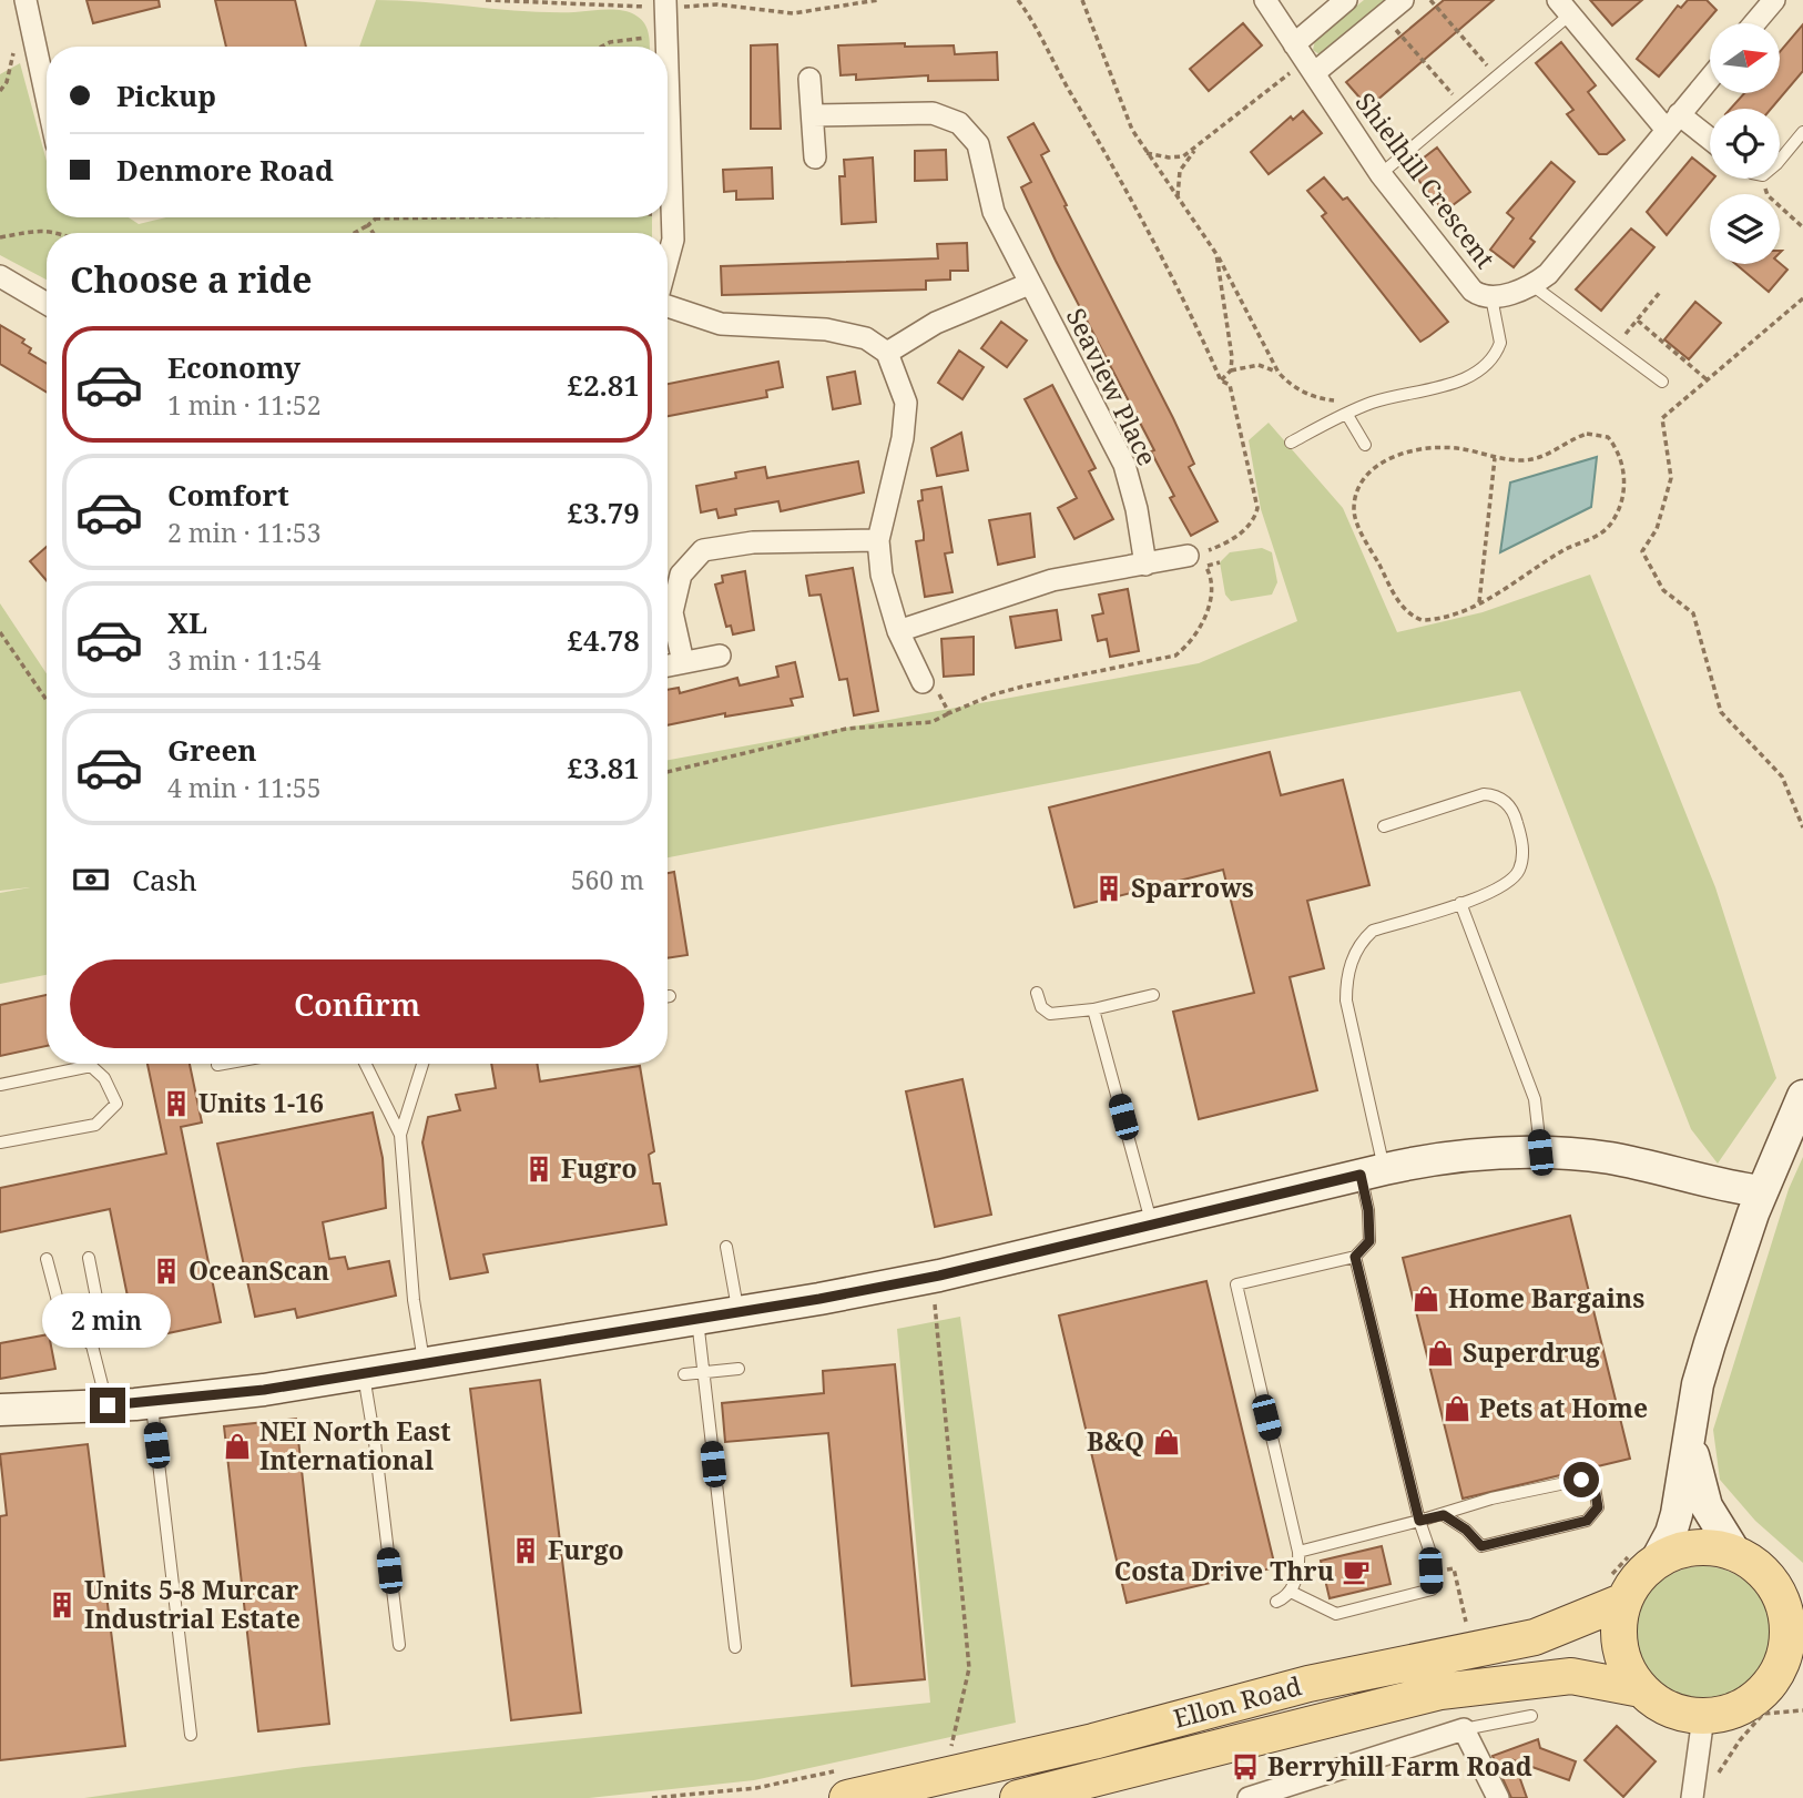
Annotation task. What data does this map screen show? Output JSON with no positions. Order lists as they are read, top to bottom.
{
  "streets": {
    "main road": ["Ellon Road"],
    "street": ["Shielhill Crescent", "Seaview Place"]
  },
  "places": {
    "building": [
      "Sparrows",
      "Units 1-16",
      "Fugro",
      "OceanScan",
      "Furgo",
      "Units 5-8 Murcar Industrial Estate"
    ],
    "shop": [
      "Home Bargains",
      "Superdrug",
      "Pets at Home",
      "B&Q",
      "NEI North East International"
    ],
    "cafe": ["Costa Drive Thru"],
    "bus stop": ["Berryhill Farm Road"]
  },
  "north": "right",
  "page": {
    "banner": ["Pickup", "Denmore Road"],
    "heading": "Choose a ride",
    "list": [
      {
        "name": "Economy",
        "note": "1 min · 11:52",
        "value": "£2.81"
      },
      {
        "name": "Comfort",
        "note": "2 min · 11:53",
        "value": "£3.79"
      },
      {
        "name": "XL",
        "note": "3 min · 11:54",
        "value": "£4.78"
      },
      {
        "name": "Green",
        "note": "4 min · 11:55",
        "value": "£3.81"
      }
    ],
    "pay": ["Cash", "560 m"],
    "buttons": "Confirm",
    "bubble": "2 min"
  }
}
